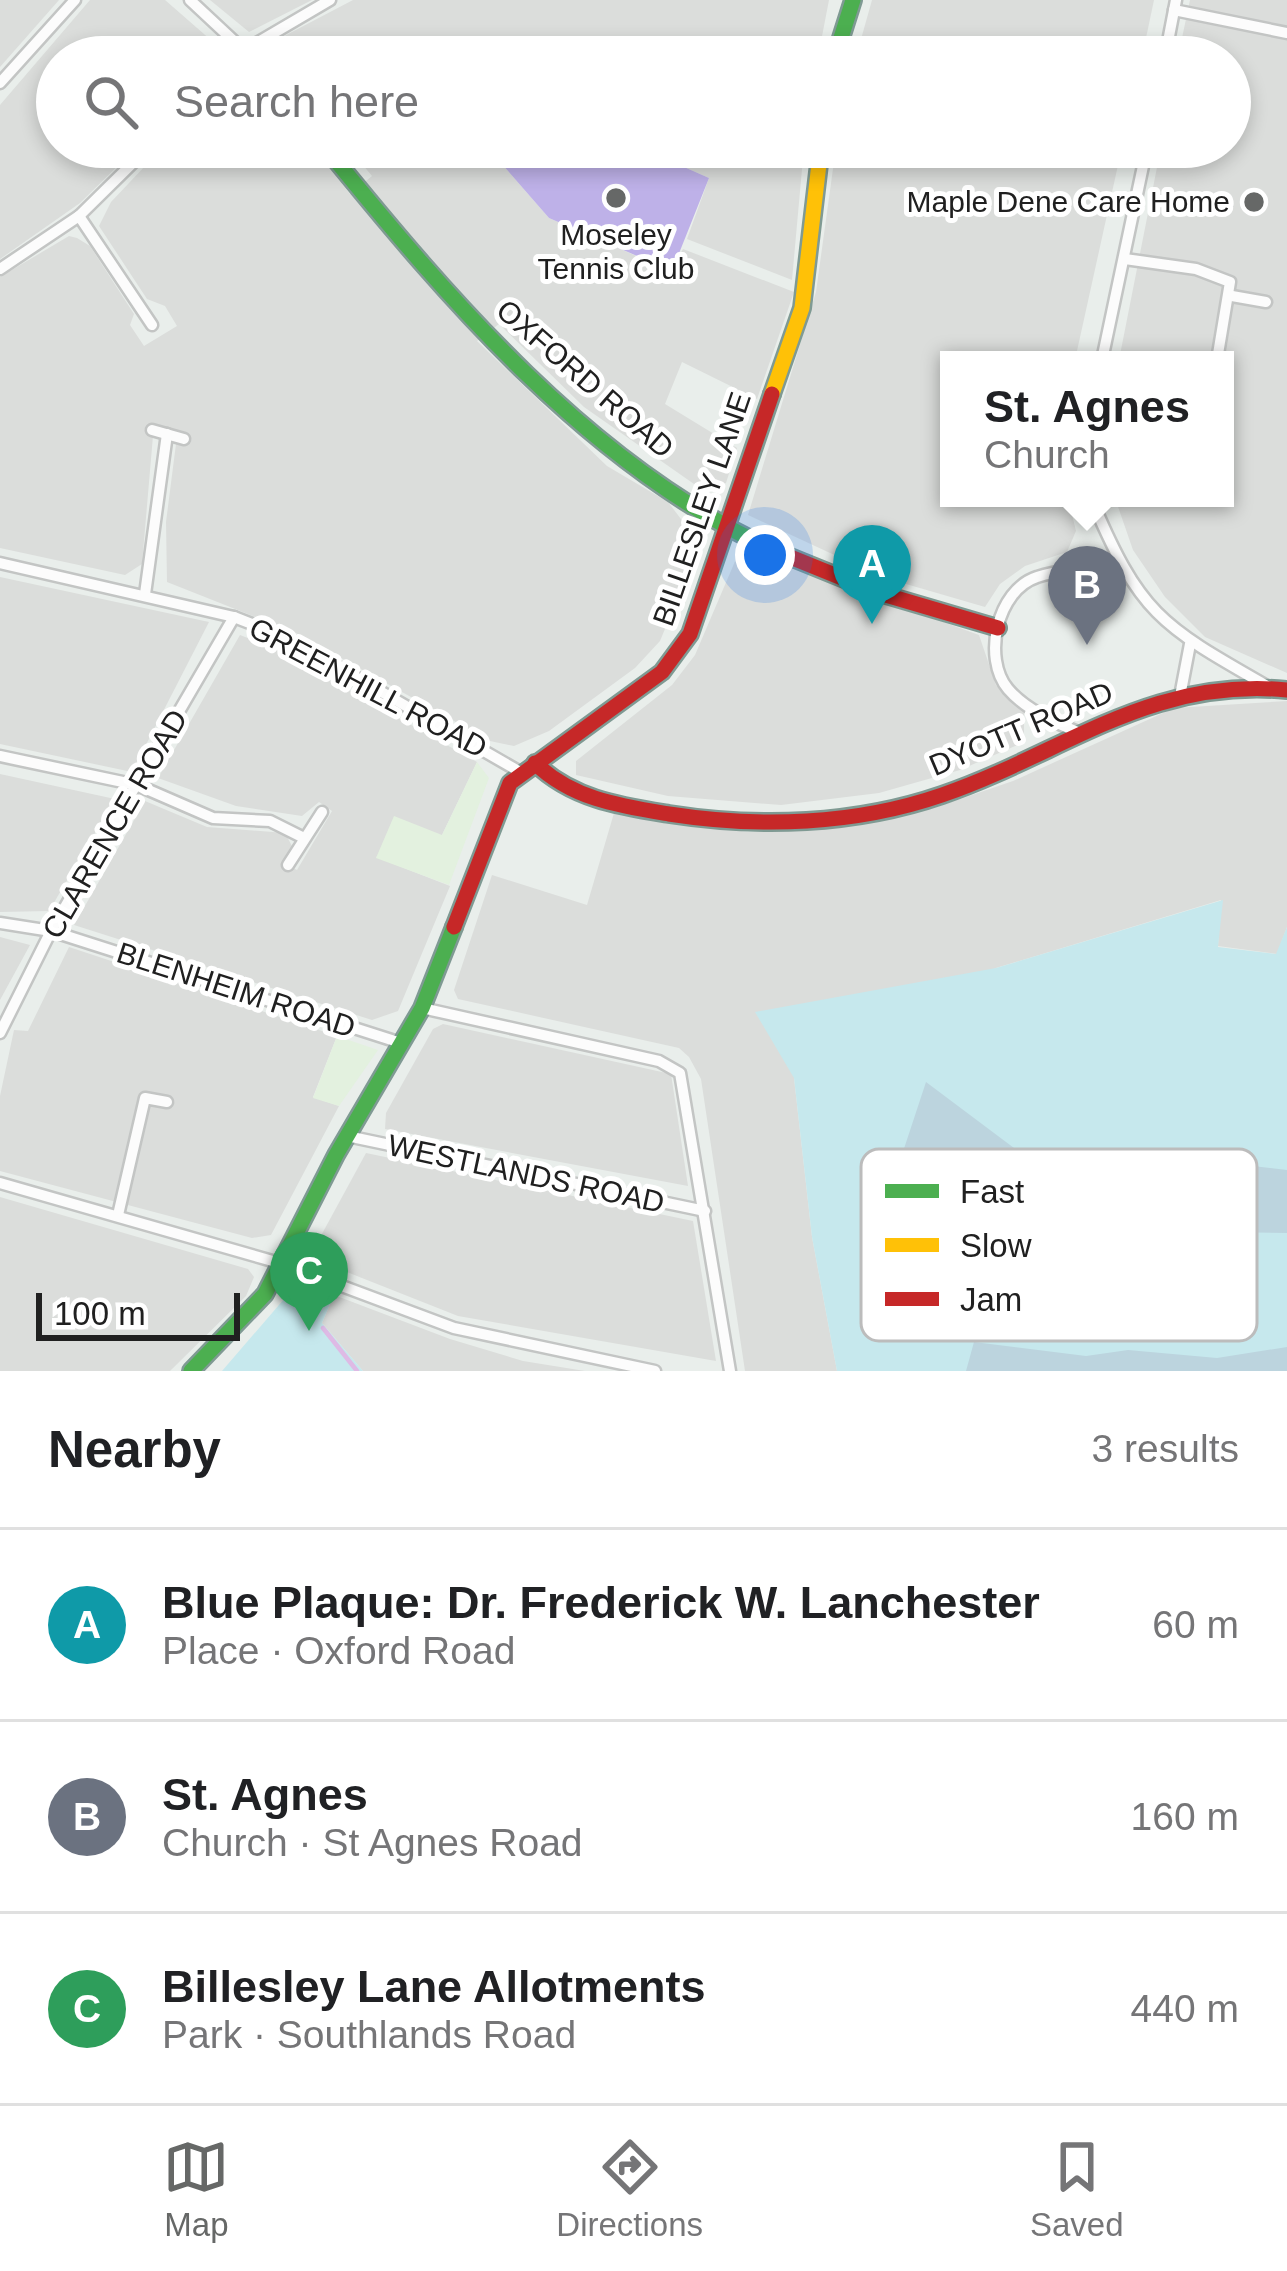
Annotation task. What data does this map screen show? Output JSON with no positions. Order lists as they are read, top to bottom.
{
  "streets": {
    "street": [
      "OXFORD ROAD",
      "BILLESLEY LANE",
      "GREENHILL ROAD",
      "DYOTT ROAD",
      "CLARENCE ROAD",
      "BLENHEIM ROAD",
      "WESTLANDS ROAD"
    ]
  },
  "crossings": [
    ["OXFORD ROAD", "BILLESLEY LANE"],
    ["OXFORD ROAD", "DYOTT ROAD"],
    ["BILLESLEY LANE", "GREENHILL ROAD"],
    ["BILLESLEY LANE", "DYOTT ROAD"],
    ["BILLESLEY LANE", "BLENHEIM ROAD"],
    ["BILLESLEY LANE", "WESTLANDS ROAD"],
    ["GREENHILL ROAD", "DYOTT ROAD"],
    ["GREENHILL ROAD", "CLARENCE ROAD"],
    ["CLARENCE ROAD", "BLENHEIM ROAD"]
  ],
  "places": ["Moseley Tennis Club", "Maple Dene Care Home"],
  "legend": ["Fast", "Slow", "Jam"],
  "scale_bar": "100 m",
  "page": {
    "search": "Search here",
    "popup": ["St. Agnes", "Church"],
    "pins": ["A", "B", "C"],
    "scale": "100 m",
    "heading": ["Nearby", "3 results"],
    "list": [
      {
        "mark": "A",
        "name": "Blue Plaque: Dr. Frederick W. Lanchester",
        "note": "Place · Oxford Road",
        "value": "60 m"
      },
      {
        "mark": "B",
        "name": "St. Agnes",
        "note": "Church · St Agnes Road",
        "value": "160 m"
      },
      {
        "mark": "C",
        "name": "Billesley Lane Allotments",
        "note": "Park · Southlands Road",
        "value": "440 m"
      }
    ],
    "nav": ["Map", "Directions", "Saved"]
  }
}
